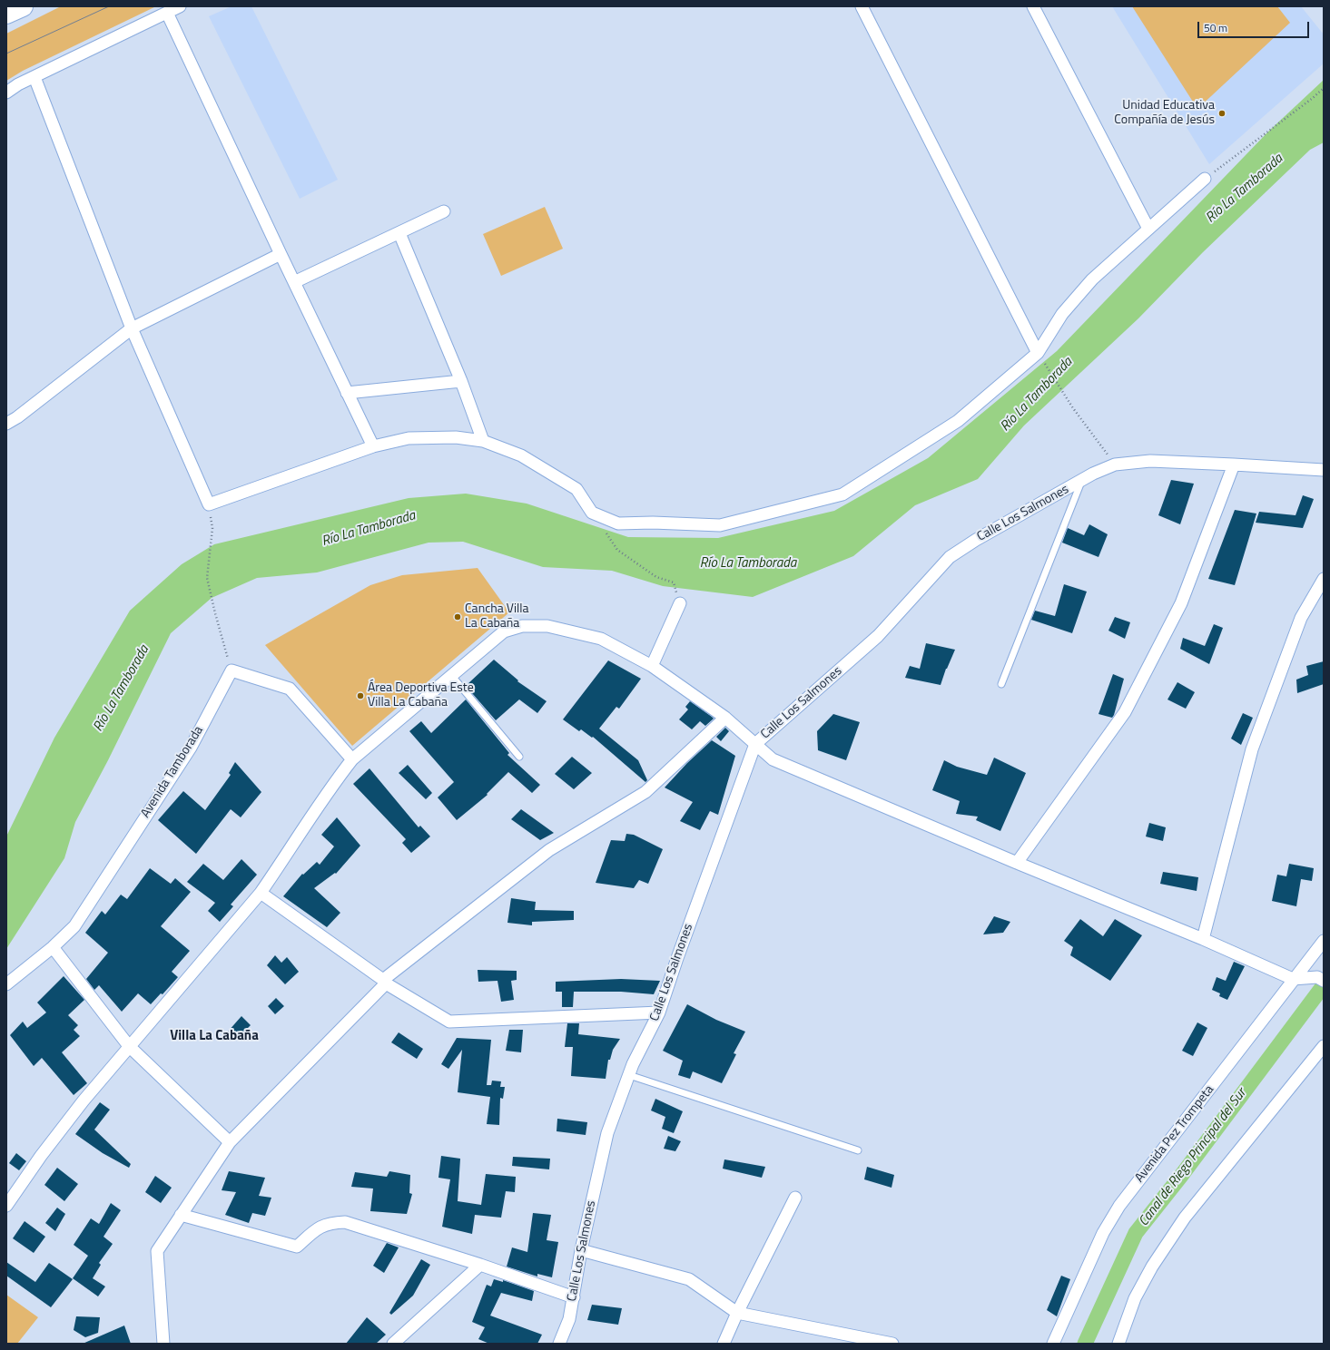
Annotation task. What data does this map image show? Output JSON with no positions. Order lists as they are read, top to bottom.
{
  "streets": {
    "street": ["Calle Los Salmones", "Avenida Tamborada", "Avenida Pez Trompeta"]
  },
  "districts": ["Villa La Cabaña"],
  "water": ["Río La Tamborada", "Canal de Riego Principal del Sur"],
  "places": ["Unidad Educativa Compañía de Jesús", "Cancha Villa La Cabaña", "Área Deportiva Este Villa La Cabaña"],
  "scale_bar": "50 m"
}
